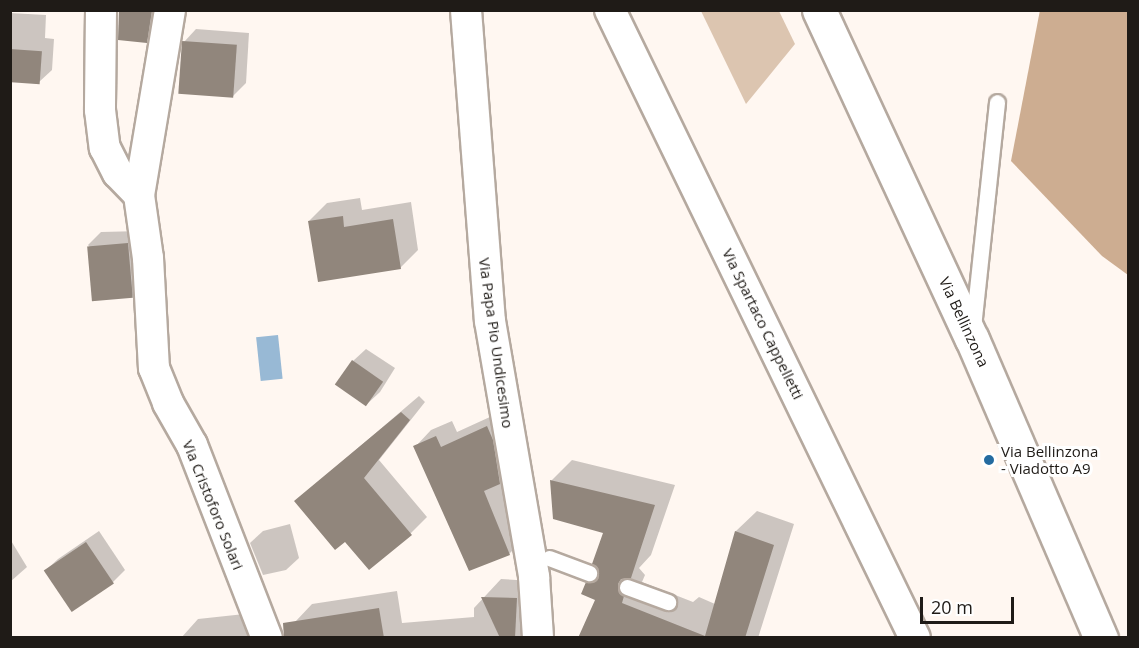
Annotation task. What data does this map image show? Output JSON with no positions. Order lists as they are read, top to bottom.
{
  "streets": {
    "main road": ["Via Bellinzona"],
    "street": ["Via Spartaco Cappelletti", "Via Papa Pio Undicesimo", "Via Cristoforo Solari"]
  },
  "places": ["Via Bellinzona - Viadotto A9"],
  "scale_bar": "20 m"
}
